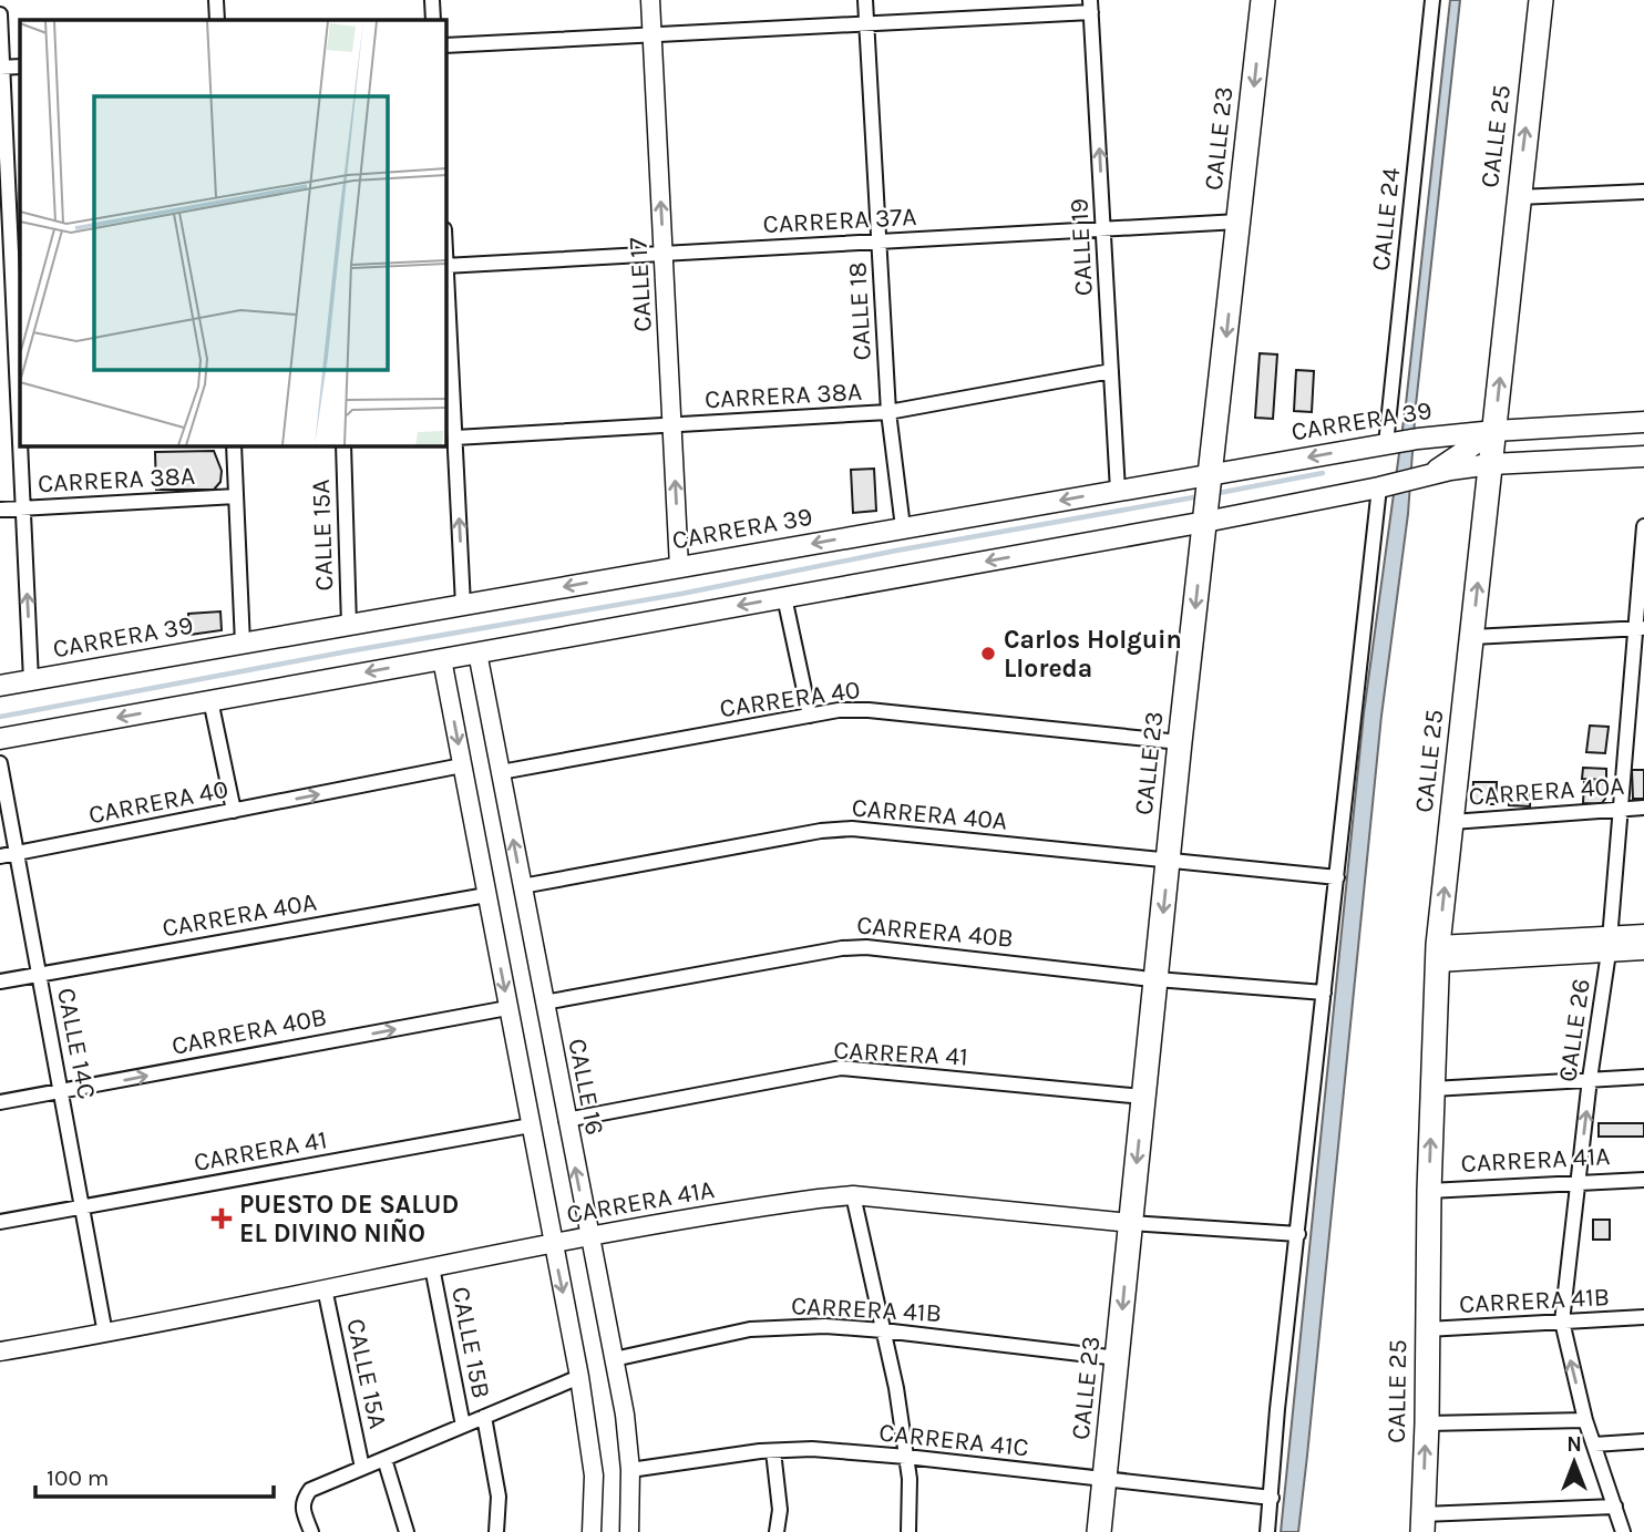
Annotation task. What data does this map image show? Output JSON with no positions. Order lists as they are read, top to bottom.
{
  "streets": {
    "main road": ["CALLE 25", "CALLE 23", "CARRERA 39"],
    "street": [
      "CALLE 24",
      "CARRERA 37A",
      "CALLE 19",
      "CALLE 17",
      "CALLE 18",
      "CARRERA 38A",
      "CALLE 15A",
      "CARRERA 40",
      "CARRERA 40A",
      "CARRERA 40B",
      "CALLE 26",
      "CALLE 14C",
      "CARRERA 41",
      "CALLE 16",
      "CARRERA 41A",
      "CARRERA 41B",
      "CALLE 15B",
      "CARRERA 41C"
    ]
  },
  "crossings": [
    ["CALLE 25", "CARRERA 39"],
    ["CALLE 25", "CARRERA 40A"],
    ["CALLE 25", "CARRERA 41A"],
    ["CALLE 25", "CARRERA 41B"],
    ["CALLE 23", "CARRERA 37A"],
    ["CALLE 23", "CARRERA 39"],
    ["CALLE 23", "CARRERA 40"],
    ["CALLE 23", "CARRERA 40A"],
    ["CALLE 23", "CARRERA 40B"],
    ["CALLE 23", "CARRERA 41"],
    ["CALLE 23", "CARRERA 41A"],
    ["CALLE 23", "CARRERA 41B"],
    ["CALLE 23", "CARRERA 41C"],
    ["CALLE 24", "CARRERA 39"],
    ["CARRERA 37A", "CALLE 19"],
    ["CARRERA 37A", "CALLE 17"],
    ["CARRERA 37A", "CALLE 18"],
    ["CALLE 19", "CARRERA 38A"],
    ["CALLE 19", "CARRERA 39"],
    ["CALLE 17", "CARRERA 38A"],
    ["CALLE 17", "CARRERA 39"],
    ["CALLE 18", "CARRERA 38A"],
    ["CALLE 18", "CARRERA 39"],
    ["CARRERA 39", "CALLE 15A"],
    ["CALLE 15A", "CARRERA 41A"],
    ["CARRERA 40", "CALLE 14C"],
    ["CARRERA 40", "CALLE 16"],
    ["CARRERA 40A", "CALLE 26"],
    ["CARRERA 40A", "CALLE 14C"],
    ["CARRERA 40A", "CALLE 16"],
    ["CARRERA 40B", "CALLE 14C"],
    ["CARRERA 40B", "CALLE 16"],
    ["CALLE 26", "CARRERA 41A"],
    ["CALLE 26", "CARRERA 41B"],
    ["CALLE 14C", "CARRERA 41"],
    ["CALLE 14C", "CARRERA 41A"],
    ["CARRERA 41", "CALLE 16"],
    ["CALLE 16", "CARRERA 41A"],
    ["CALLE 16", "CARRERA 41B"],
    ["CALLE 16", "CARRERA 41C"],
    ["CARRERA 41A", "CALLE 15B"]
  ],
  "one_way": [
    "CALLE 25",
    "CALLE 23",
    "CALLE 19",
    "CALLE 17"
  ],
  "places": {
    "other": ["Carlos Holguin Lloreda"],
    "health": ["PUESTO DE SALUD EL DIVINO NIÑO"]
  },
  "scale_bar": "100 m",
  "north": "top"
}
